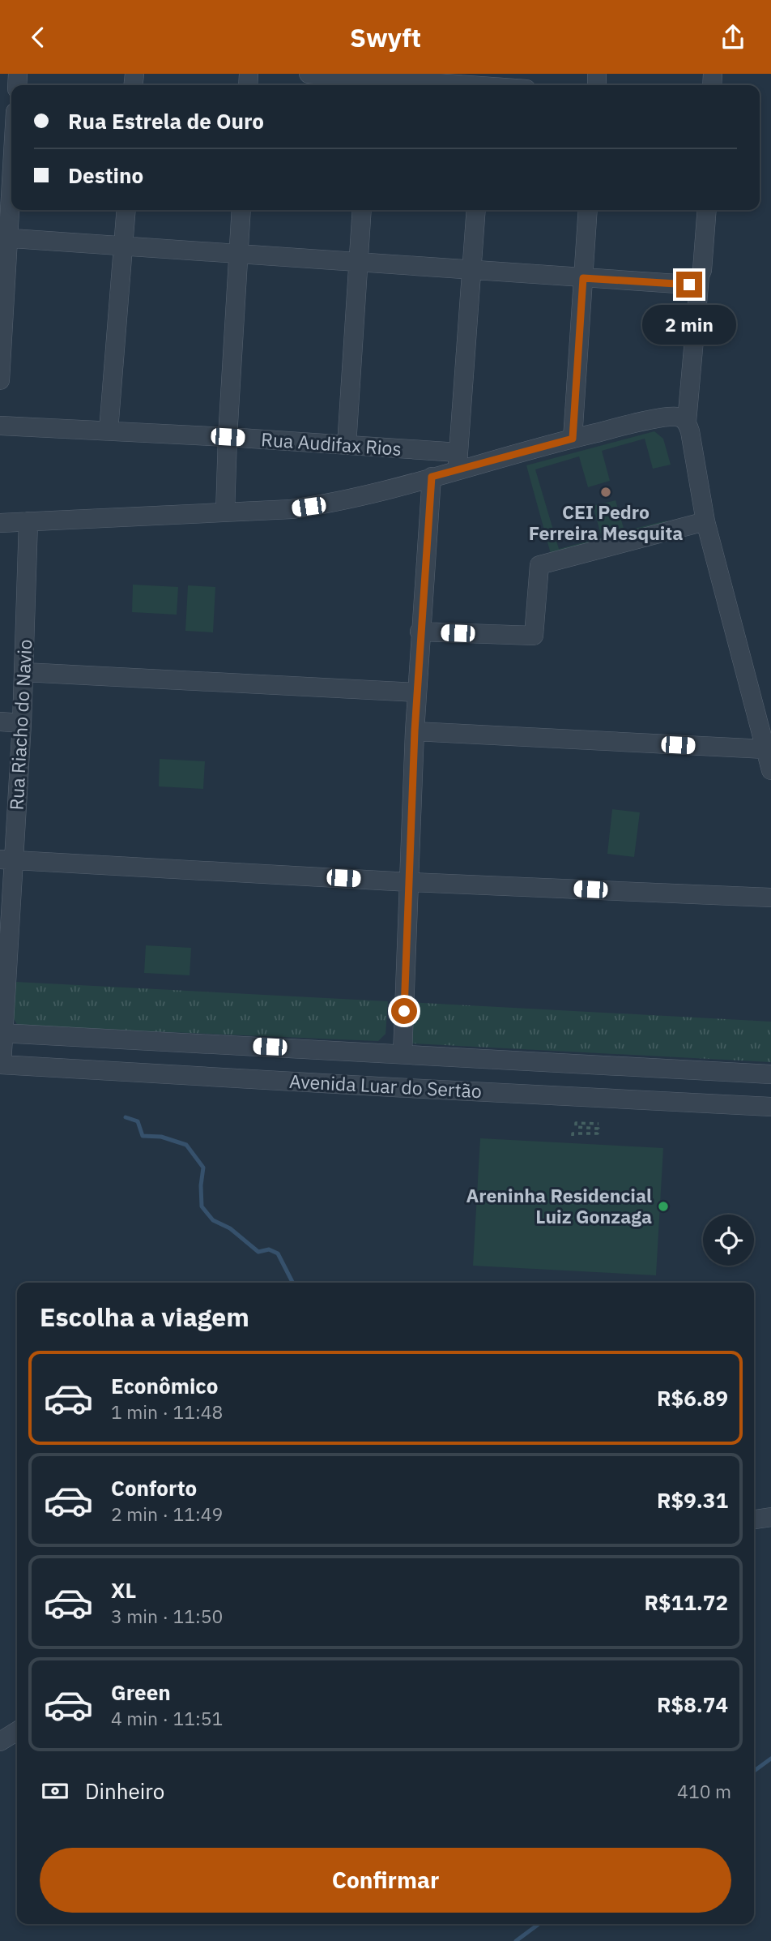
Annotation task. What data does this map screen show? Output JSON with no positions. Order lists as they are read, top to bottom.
{
  "streets": {
    "street": ["Rua Audifax Rios", "Rua Riacho do Navio", "Avenida Luar do Sertão"]
  },
  "crossings": [
    ["Rua Riacho do Navio", "Avenida Luar do Sertão"]
  ],
  "places": ["CEI Pedro Ferreira Mesquita", "Areninha Residencial Luiz Gonzaga"],
  "page": {
    "header": "Swyft",
    "banner": ["Rua Estrela de Ouro", "Destino"],
    "bubble": "2 min",
    "heading": "Escolha a viagem",
    "list": [
      {
        "name": "Econômico",
        "note": "1 min · 11:48",
        "value": "R$6.89"
      },
      {
        "name": "Conforto",
        "note": "2 min · 11:49",
        "value": "R$9.31"
      },
      {
        "name": "XL",
        "note": "3 min · 11:50",
        "value": "R$11.72"
      },
      {
        "name": "Green",
        "note": "4 min · 11:51",
        "value": "R$8.74"
      }
    ],
    "pay": ["Dinheiro", "410 m"],
    "buttons": "Confirmar"
  }
}
